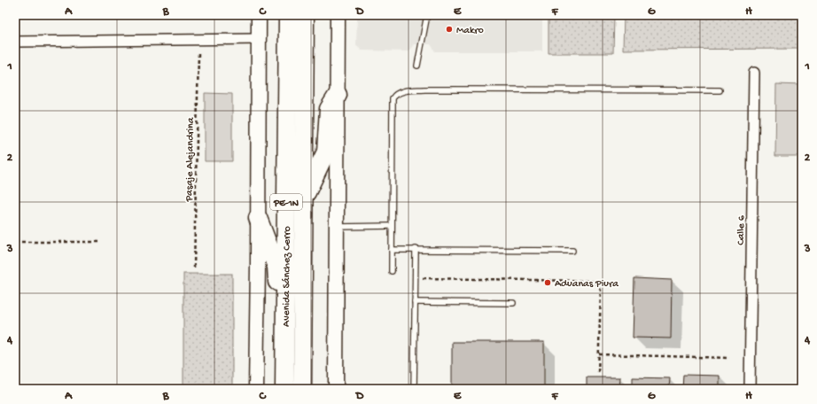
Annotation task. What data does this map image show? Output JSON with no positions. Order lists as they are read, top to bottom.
{
  "streets": {
    "highway": ["PE-1N", "Avenida Sánchez Cerro"],
    "street": ["Calle 6"],
    "path": ["Pasaje Alejandrina"]
  },
  "places": ["Makro", "Aduanas Piura"],
  "grid": {
    "columns": [
      "A",
      "B",
      "C",
      "D",
      "E",
      "F",
      "G",
      "H"
    ],
    "rows": [
      "1",
      "2",
      "3",
      "4"
    ]
  }
}
